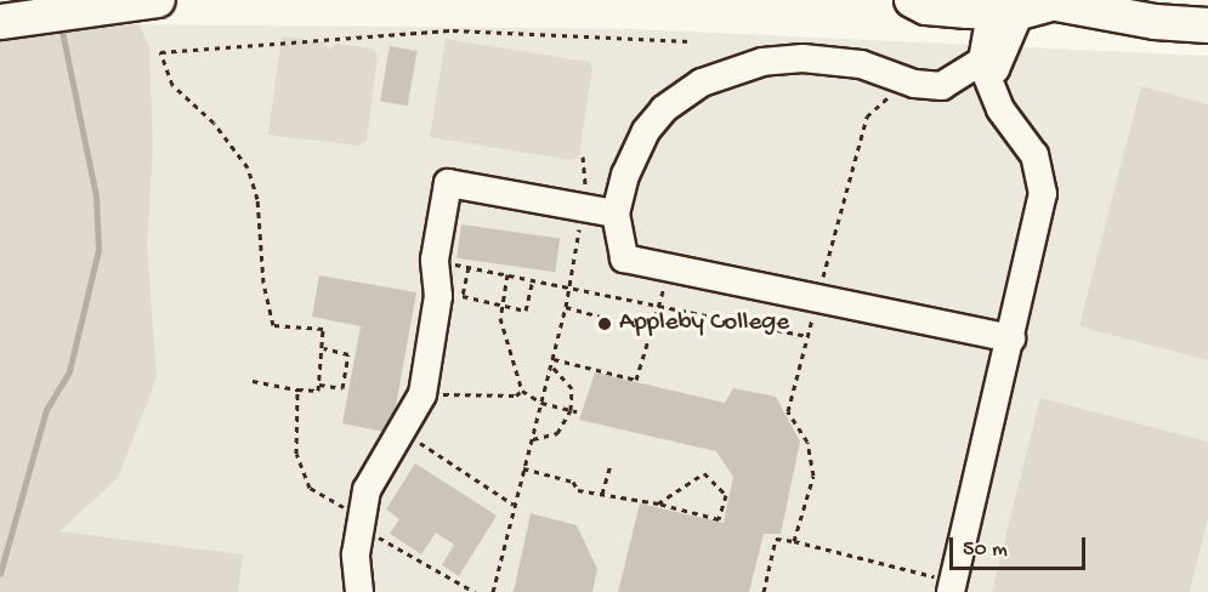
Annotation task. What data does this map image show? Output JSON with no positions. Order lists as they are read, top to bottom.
{
  "places": ["Appleby College"],
  "scale_bar": "50 m"
}
